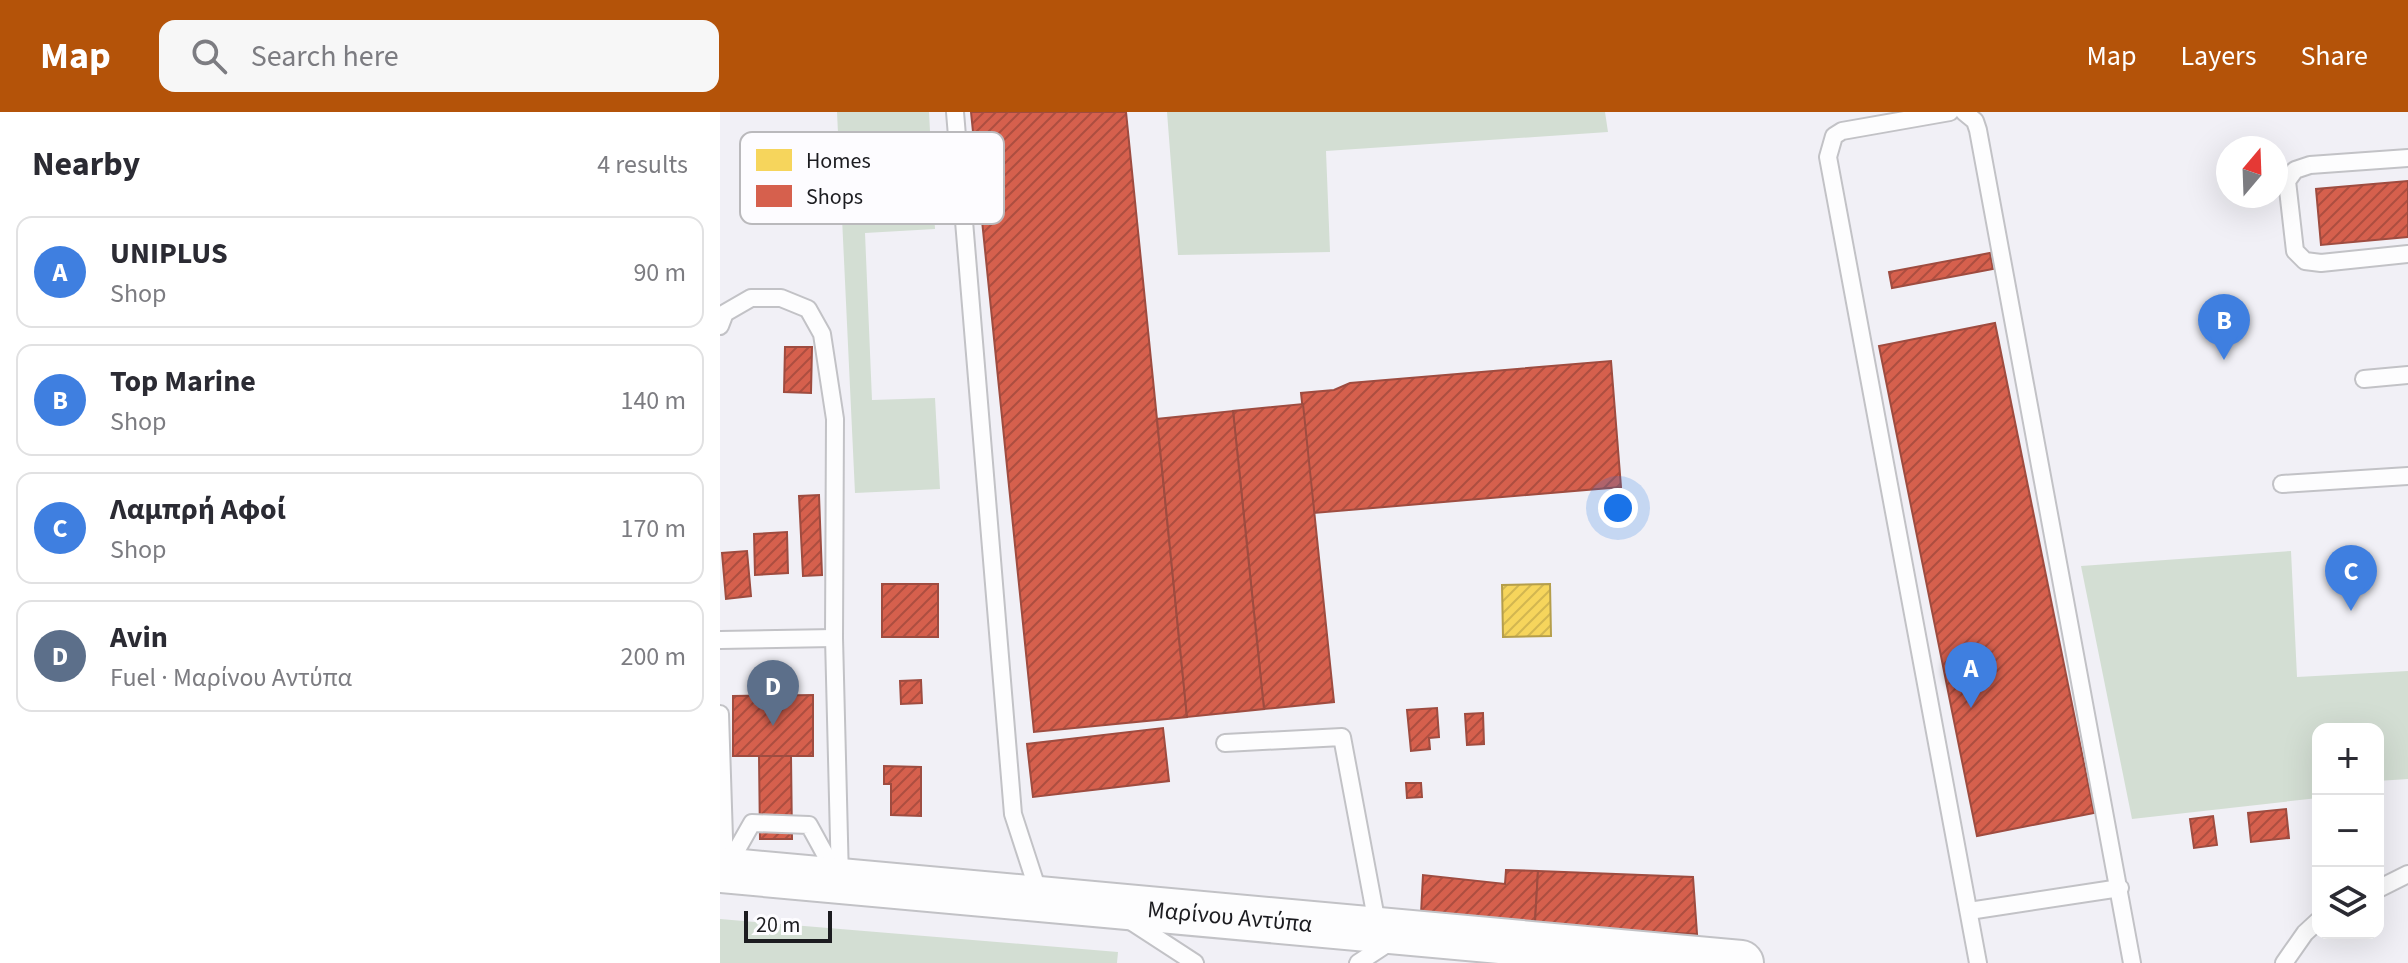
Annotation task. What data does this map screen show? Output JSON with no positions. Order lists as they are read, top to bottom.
{
  "streets": {
    "main road": ["Μαρίνου Αντύπα"]
  },
  "legend": ["Homes", "Shops"],
  "scale_bar": "20 m",
  "north": "top",
  "page": {
    "header": "Map",
    "search": "Search here",
    "nav": ["Map", "Layers", "Share"],
    "heading": ["Nearby", "4 results"],
    "list": [
      {
        "mark": "A",
        "name": "UNIPLUS",
        "note": "Shop",
        "value": "90 m"
      },
      {
        "mark": "B",
        "name": "Top Marine",
        "note": "Shop",
        "value": "140 m"
      },
      {
        "mark": "C",
        "name": "Λαμπρή Αφοί",
        "note": "Shop",
        "value": "170 m"
      },
      {
        "mark": "D",
        "name": "Avin",
        "note": "Fuel · Μαρίνου Αντύπα",
        "value": "200 m"
      }
    ],
    "pins": [
      "B",
      "C",
      "A",
      "D"
    ],
    "map_buttons": ["+", "−"],
    "scale": "20 m"
  }
}
